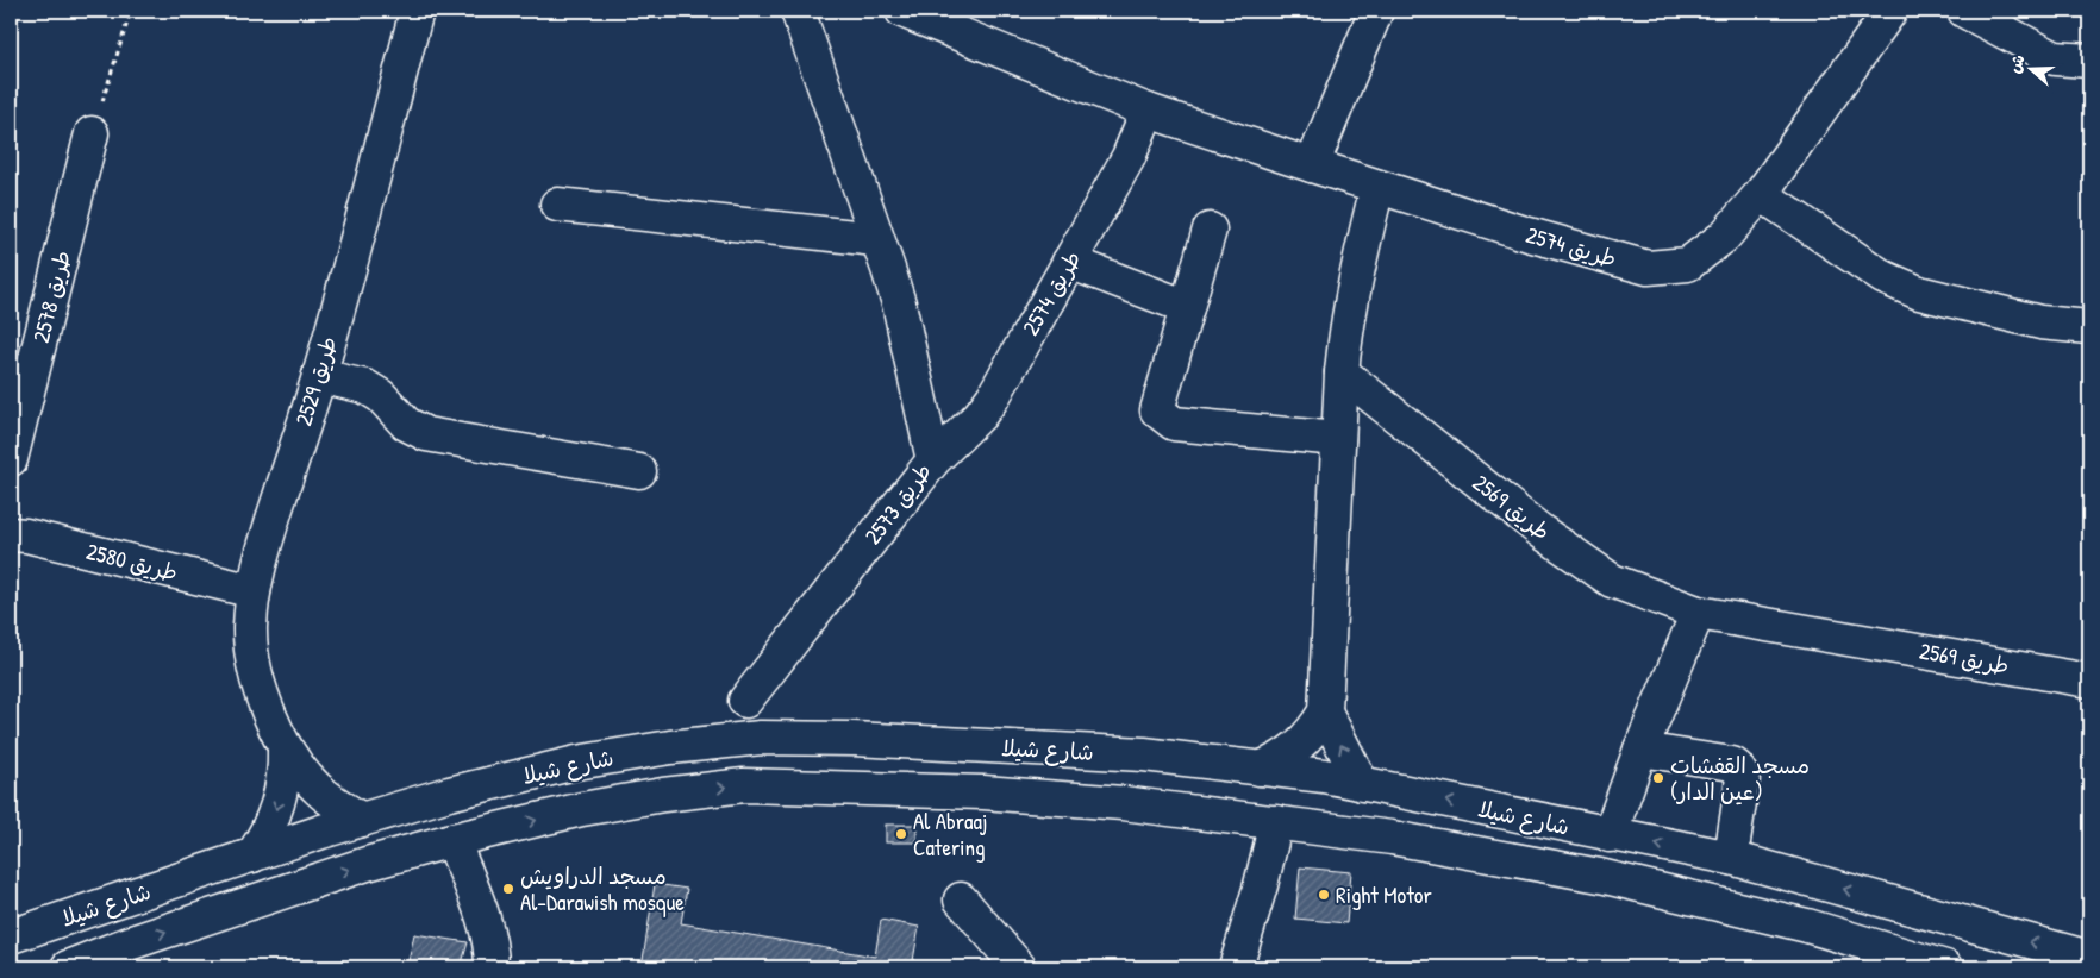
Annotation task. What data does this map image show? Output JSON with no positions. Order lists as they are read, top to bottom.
{
  "streets": {
    "street": [
      "طريق 2574",
      "طريق 2578",
      "طريق 2529",
      "طريق 2573",
      "طريق 2569",
      "طريق 2580",
      "شارع شيلا"
    ]
  },
  "crossings": [
    ["طريق 2574", "طريق 2573"],
    ["طريق 2529", "طريق 2580"],
    ["طريق 2529", "شارع شيلا"]
  ],
  "places": [
    "مسجد القفشات (عين الدار)",
    "Al Abraaj Catering",
    "مسجد الدراويش Al-Darawish mosque",
    "Right Motor"
  ],
  "north": "left"
}
